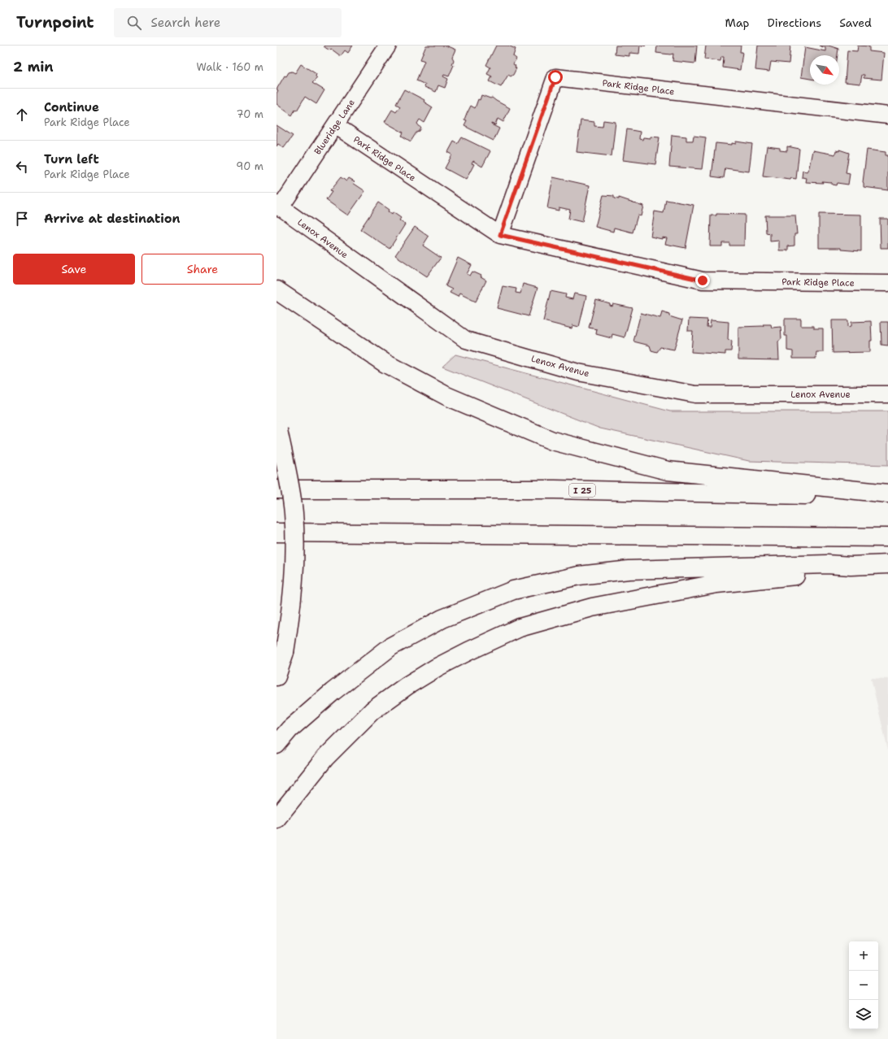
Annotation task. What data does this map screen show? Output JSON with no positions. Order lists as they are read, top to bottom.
{
  "streets": {
    "highway": ["I 25"],
    "street": ["Park Ridge Place", "Blueridge Lane", "Lenox Avenue"]
  },
  "crossings": [
    ["Park Ridge Place", "Blueridge Lane"],
    ["Blueridge Lane", "Lenox Avenue"]
  ],
  "north": "bottom right",
  "page": {
    "header": "Turnpoint",
    "search": "Search here",
    "nav": ["Map", "Directions", "Saved"],
    "heading": ["2 min", "Walk · 160 m"],
    "list": [
      ["Continue", "Park Ridge Place", "70 m"],
      ["Turn left", "Park Ridge Place", "90 m"],
      "Arrive at destination"
    ],
    "buttons": ["Save", "Share"],
    "map_buttons": ["+", "−"]
  }
}
